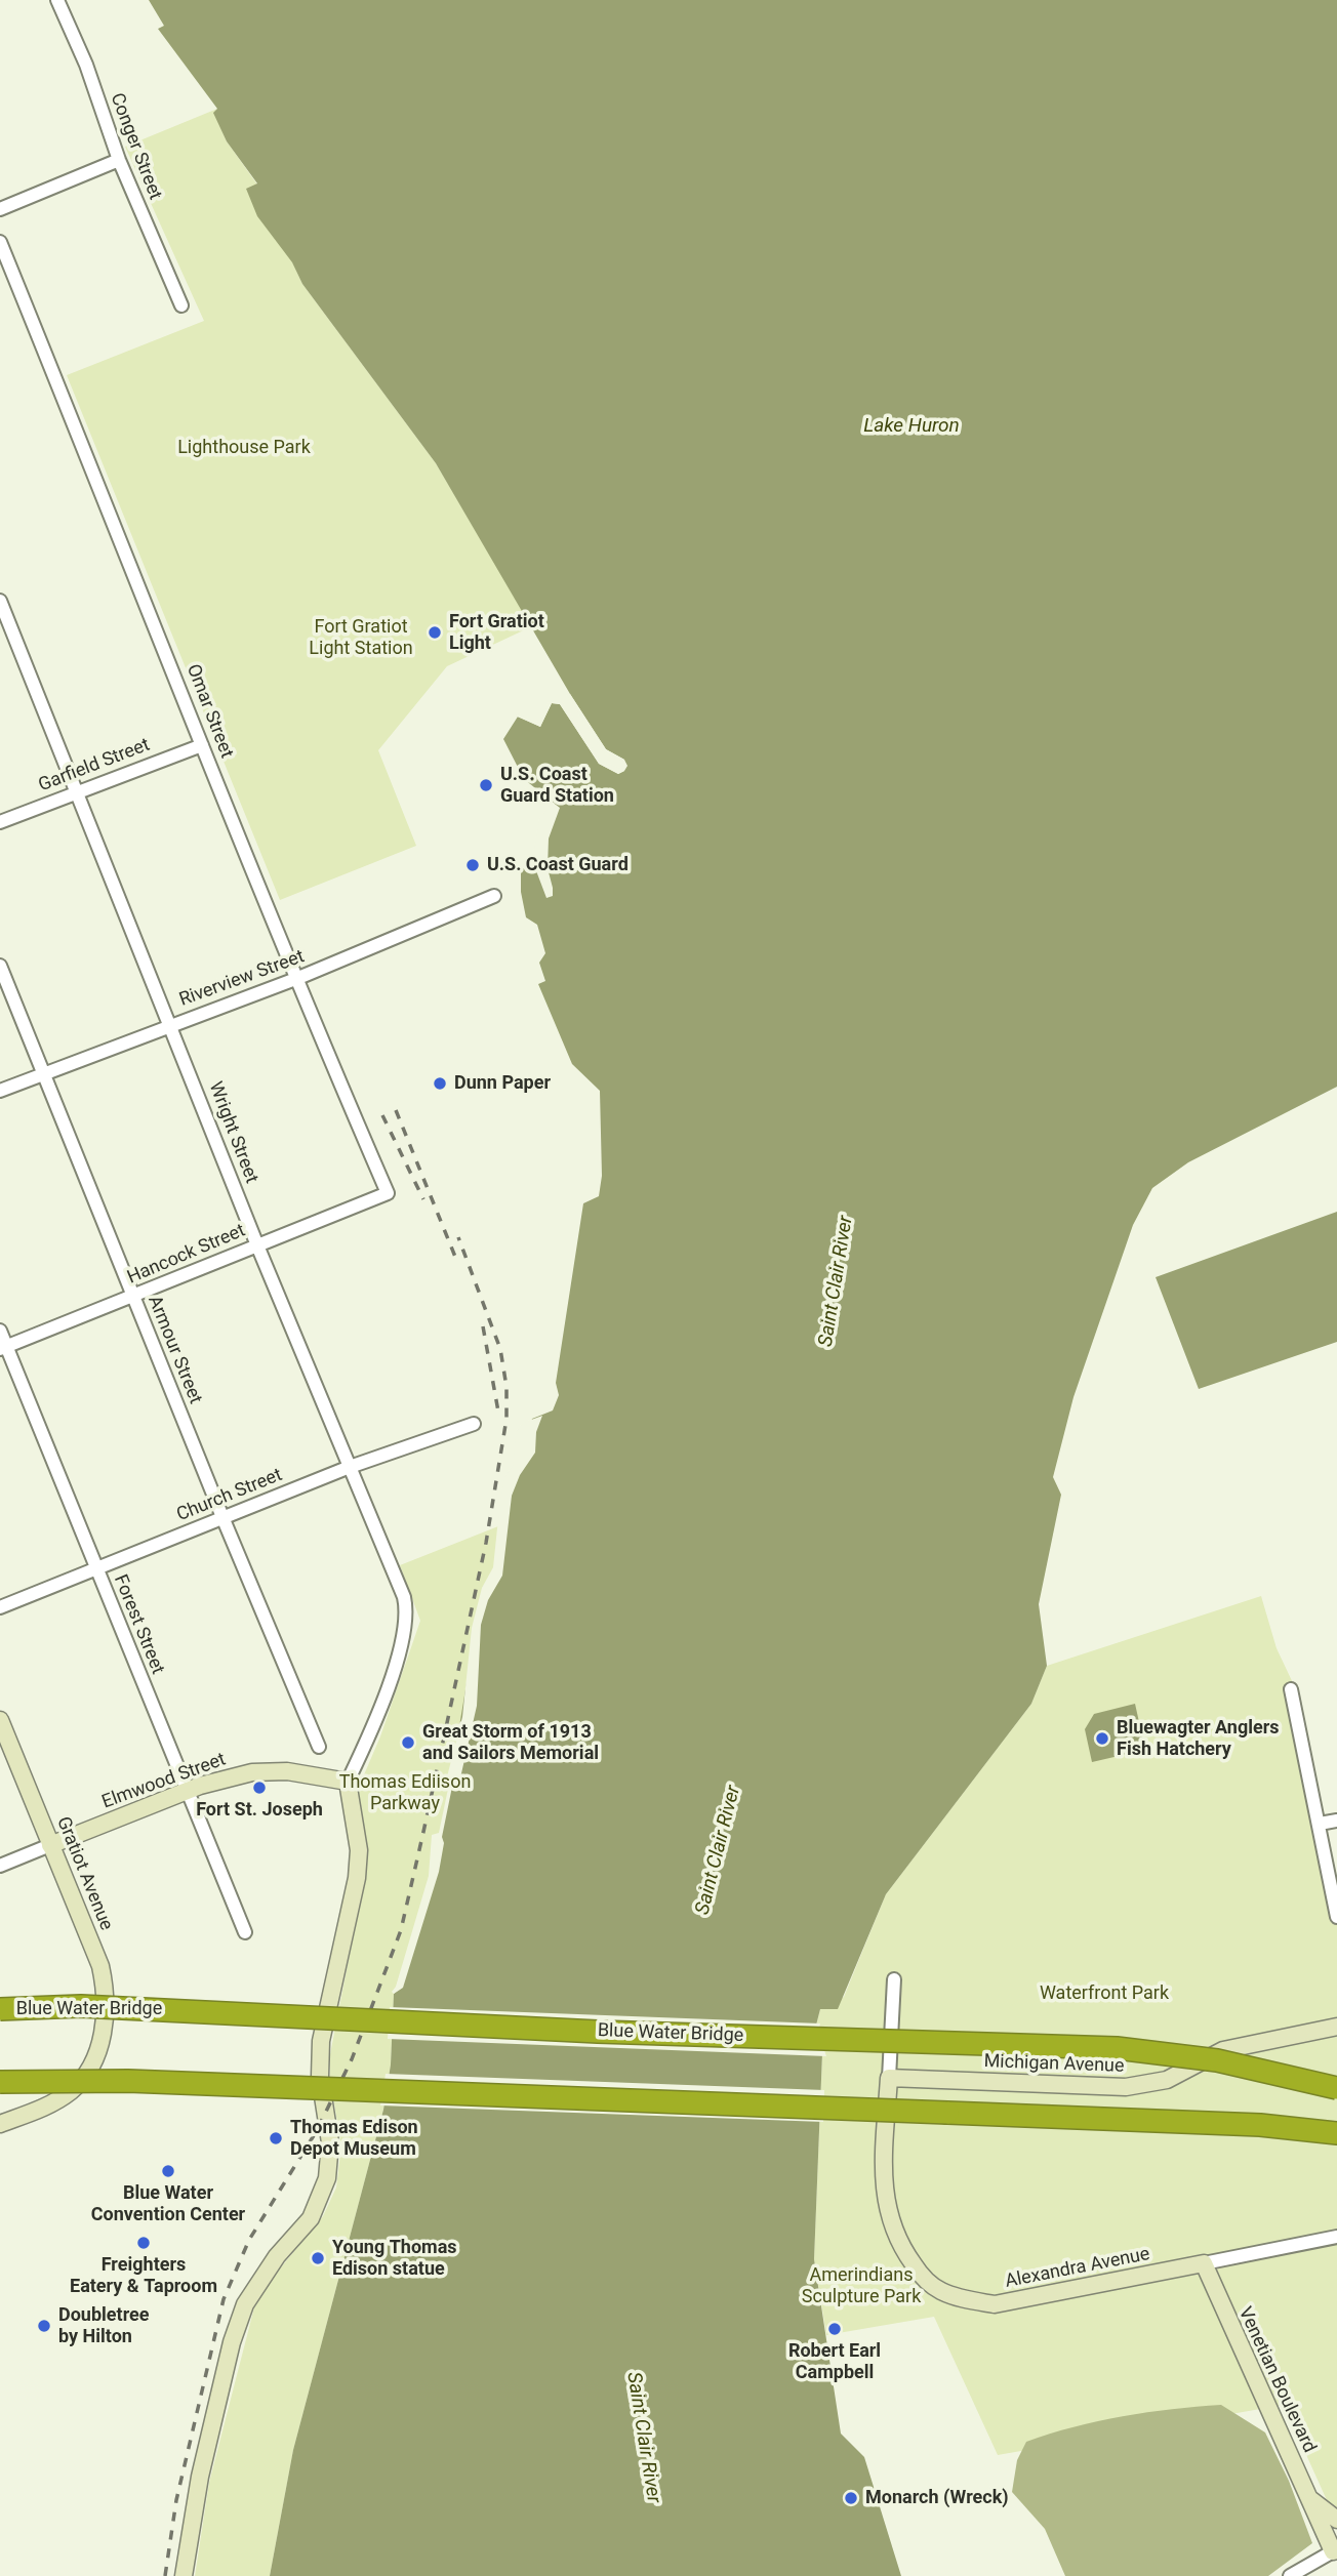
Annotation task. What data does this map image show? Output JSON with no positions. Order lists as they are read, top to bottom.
{
  "streets": {
    "highway": ["Blue Water Bridge"],
    "street": [
      "Conger Street",
      "Omar Street",
      "Garfield Street",
      "Riverview Street",
      "Wright Street",
      "Hancock Street",
      "Armour Street",
      "Church Street",
      "Forest Street",
      "Elmwood Street",
      "Gratiot Avenue",
      "Michigan Avenue",
      "Alexandra Avenue",
      "Venetian Boulevard"
    ]
  },
  "crossings": [
    ["Omar Street", "Garfield Street"],
    ["Omar Street", "Riverview Street"],
    ["Omar Street", "Hancock Street"],
    ["Garfield Street", "Wright Street"],
    ["Riverview Street", "Wright Street"],
    ["Riverview Street", "Armour Street"],
    ["Wright Street", "Hancock Street"],
    ["Wright Street", "Church Street"],
    ["Wright Street", "Elmwood Street"],
    ["Hancock Street", "Armour Street"],
    ["Hancock Street", "Forest Street"],
    ["Armour Street", "Church Street"],
    ["Church Street", "Forest Street"],
    ["Forest Street", "Elmwood Street"],
    ["Elmwood Street", "Gratiot Avenue"],
    ["Michigan Avenue", "Alexandra Avenue"],
    ["Alexandra Avenue", "Venetian Boulevard"]
  ],
  "water": ["Lake Huron", "Saint Clair River"],
  "parks": [
    "Lighthouse Park",
    "Fort Gratiot Light Station",
    "Thomas Ediison Parkway",
    "Waterfront Park",
    "Amerindians Sculpture Park"
  ],
  "places": [
    "Fort Gratiot Light",
    "U.S. Coast Guard Station",
    "U.S. Coast Guard",
    "Dunn Paper",
    "Bluewagter Anglers Fish Hatchery",
    "Great Storm of 1913 and Sailors Memorial",
    "Fort St. Joseph",
    "Thomas Edison Depot Museum",
    "Blue Water Convention Center",
    "Freighters Eatery & Taproom",
    "Young Thomas Edison statue",
    "Doubletree by Hilton",
    "Robert Earl Campbell",
    "Monarch (Wreck)"
  ]
}
